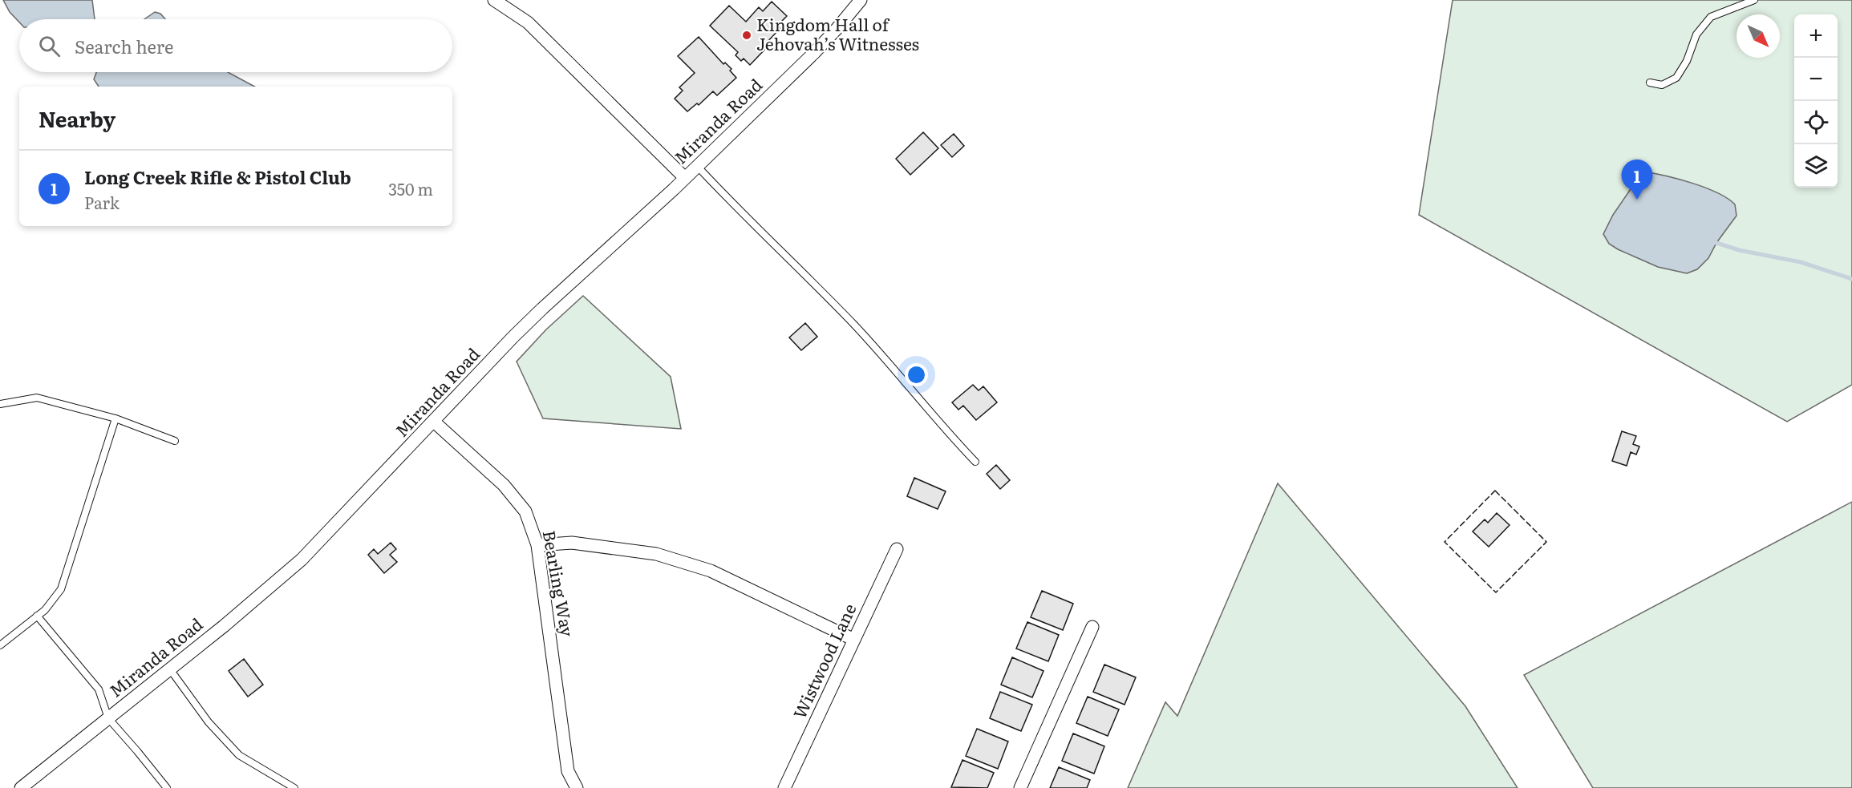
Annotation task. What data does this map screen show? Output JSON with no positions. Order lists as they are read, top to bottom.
{
  "streets": {
    "street": ["Miranda Road", "Bearling Way", "Wistwood Lane"]
  },
  "crossings": [
    ["Miranda Road", "Bearling Way"]
  ],
  "places": ["Kingdom Hall of Jehovah’s Witnesses"],
  "north": "bottom right",
  "page": {
    "map_buttons": ["+", "−"],
    "search": "Search here",
    "heading": "Nearby",
    "list": [
      {
        "mark": "1",
        "name": "Long Creek Rifle & Pistol Club",
        "note": "Park",
        "value": "350 m"
      }
    ],
    "pins": "1"
  }
}
